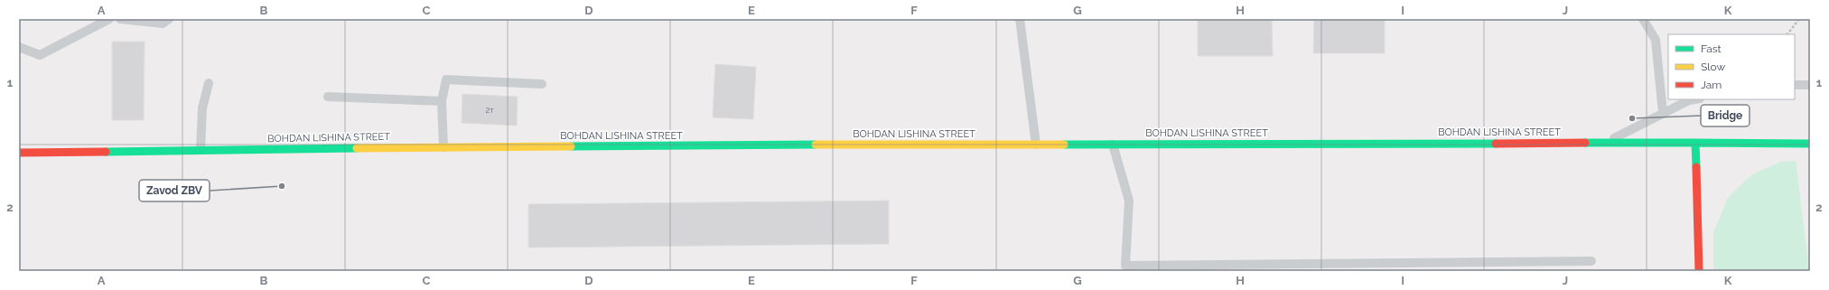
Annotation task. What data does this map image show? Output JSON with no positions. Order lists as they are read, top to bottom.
{
  "streets": {
    "main road": ["BOHDAN LISHINA STREET"]
  },
  "places": ["Bridge", "Zavod ZBV"],
  "house_numbers": ["2т"],
  "legend": ["Fast", "Slow", "Jam"],
  "grid": {
    "columns": [
      "A",
      "B",
      "C",
      "D",
      "E",
      "F",
      "G",
      "H",
      "I",
      "J",
      "K"
    ],
    "rows": ["1", "2"]
  }
}
